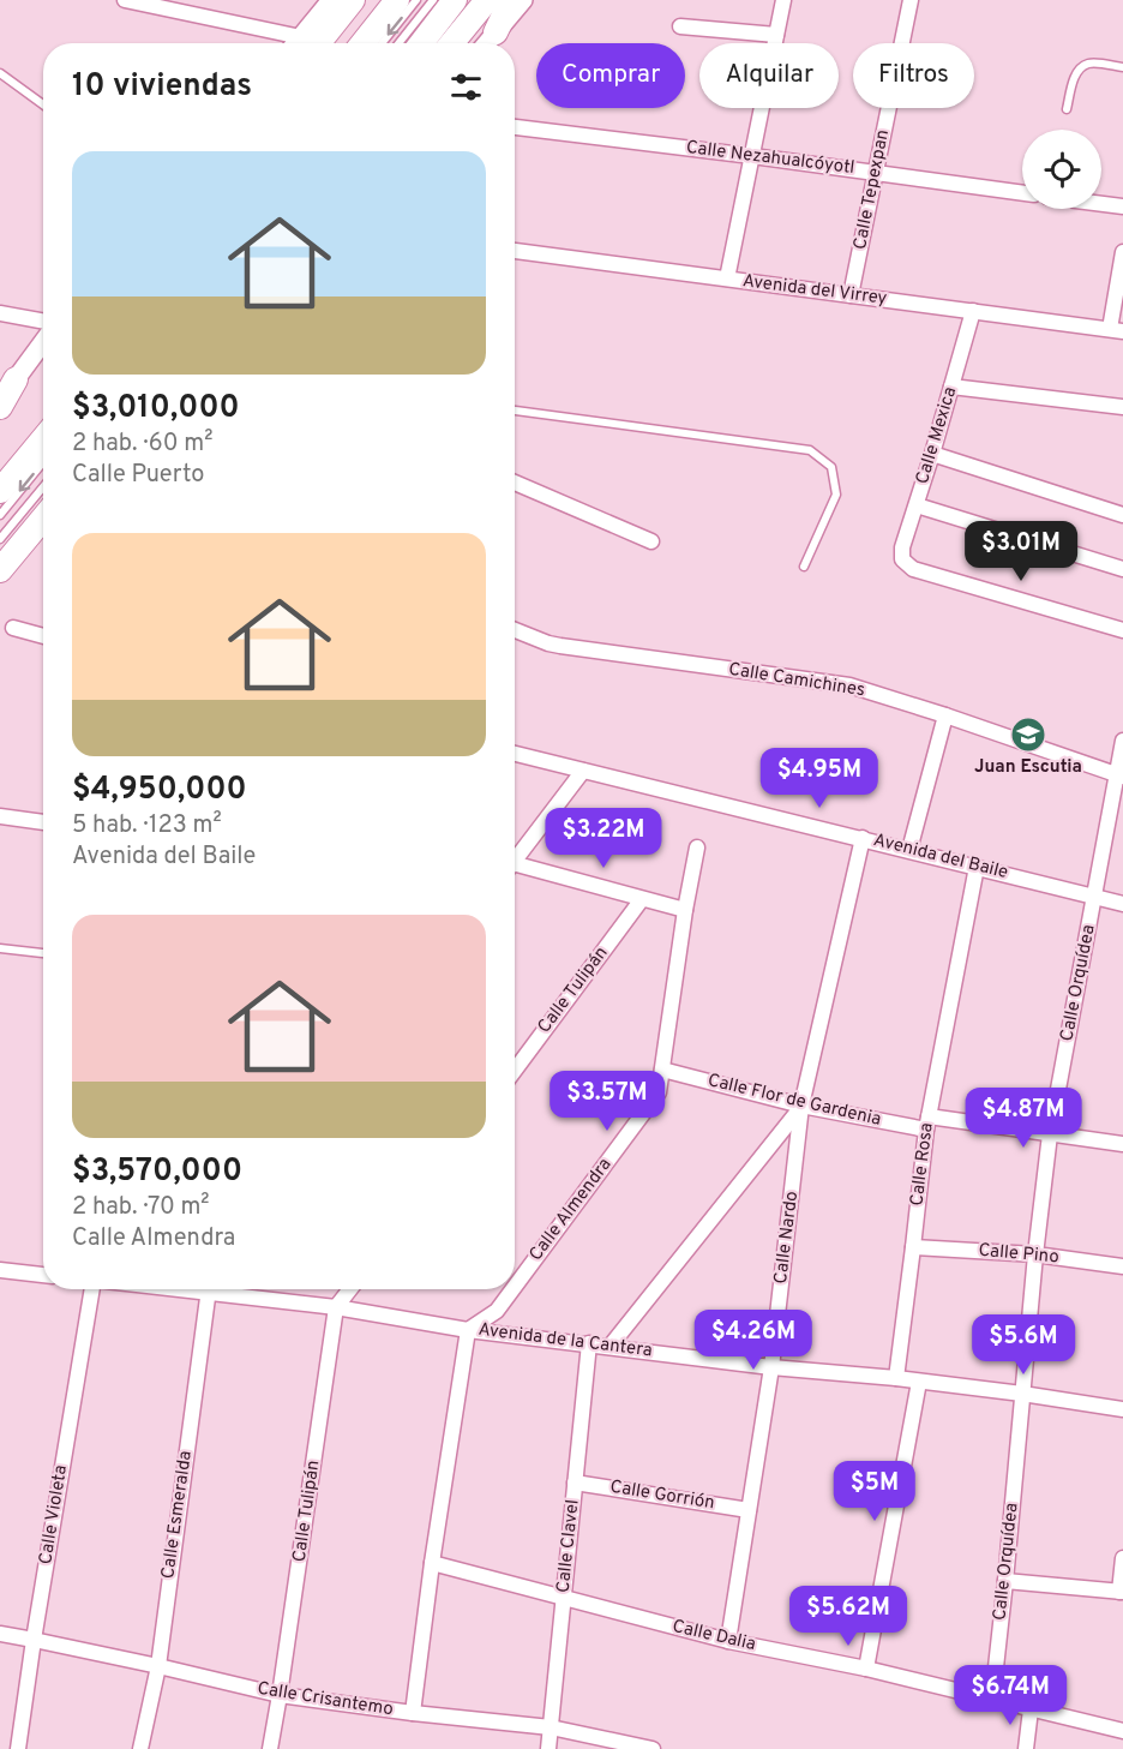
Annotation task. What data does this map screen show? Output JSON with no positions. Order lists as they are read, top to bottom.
{
  "streets": {
    "street": [
      "Calle Nezahualcóyotl",
      "Calle Tepexpan",
      "Avenida del Virrey",
      "Calle Mexica",
      "Calle Camichines",
      "Avenida del Baile",
      "Calle Orquídea",
      "Calle Tulipán",
      "Calle Flor de Gardenia",
      "Calle Rosa",
      "Calle Almendra",
      "Calle Nardo",
      "Calle Pino",
      "Avenida de la Cantera",
      "Calle Gorrión",
      "Calle Violeta",
      "Calle Esmeralda",
      "Calle Clavel",
      "Calle Dalia",
      "Calle Crisantemo"
    ]
  },
  "crossings": [
    ["Calle Nezahualcóyotl", "Calle Tepexpan"],
    ["Calle Tepexpan", "Avenida del Virrey"],
    ["Avenida del Virrey", "Calle Mexica"],
    ["Calle Camichines", "Calle Orquídea"],
    ["Avenida del Baile", "Calle Orquídea"],
    ["Avenida del Baile", "Calle Rosa"],
    ["Avenida del Baile", "Calle Nardo"],
    ["Calle Orquídea", "Calle Flor de Gardenia"],
    ["Calle Orquídea", "Calle Pino"],
    ["Calle Orquídea", "Avenida de la Cantera"],
    ["Calle Orquídea", "Calle Dalia"],
    ["Calle Tulipán", "Avenida de la Cantera"],
    ["Calle Tulipán", "Calle Crisantemo"],
    ["Calle Flor de Gardenia", "Calle Rosa"],
    ["Calle Flor de Gardenia", "Calle Almendra"],
    ["Calle Flor de Gardenia", "Calle Nardo"],
    ["Calle Rosa", "Calle Pino"],
    ["Calle Rosa", "Avenida de la Cantera"],
    ["Calle Almendra", "Avenida de la Cantera"],
    ["Calle Nardo", "Avenida de la Cantera"],
    ["Calle Nardo", "Calle Gorrión"],
    ["Calle Nardo", "Calle Dalia"],
    ["Avenida de la Cantera", "Calle Clavel"],
    ["Calle Gorrión", "Calle Clavel"],
    ["Calle Violeta", "Calle Crisantemo"],
    ["Calle Esmeralda", "Calle Crisantemo"],
    ["Calle Clavel", "Calle Dalia"],
    ["Calle Clavel", "Calle Crisantemo"]
  ],
  "places": {
    "school or university": ["Juan Escutia"]
  },
  "page": {
    "chip": ["Comprar", "Alquilar", "Filtros"],
    "heading": "10 viviendas",
    "list": [
      {
        "name": "$3,010,000",
        "note": "2 hab. · 60 m² · Calle Puerto"
      },
      {
        "name": "$4,950,000",
        "note": "5 hab. · 123 m² · Avenida del Baile"
      },
      {
        "name": "$3,570,000",
        "note": "2 hab. · 70 m² · Calle Almendra"
      }
    ],
    "price": [
      "$3.01M",
      "$4.95M",
      "$3.22M",
      "$3.57M",
      "$4.87M",
      "$4.26M",
      "$5.6M",
      "$5M",
      "$5.62M",
      "$6.74M"
    ]
  }
}
